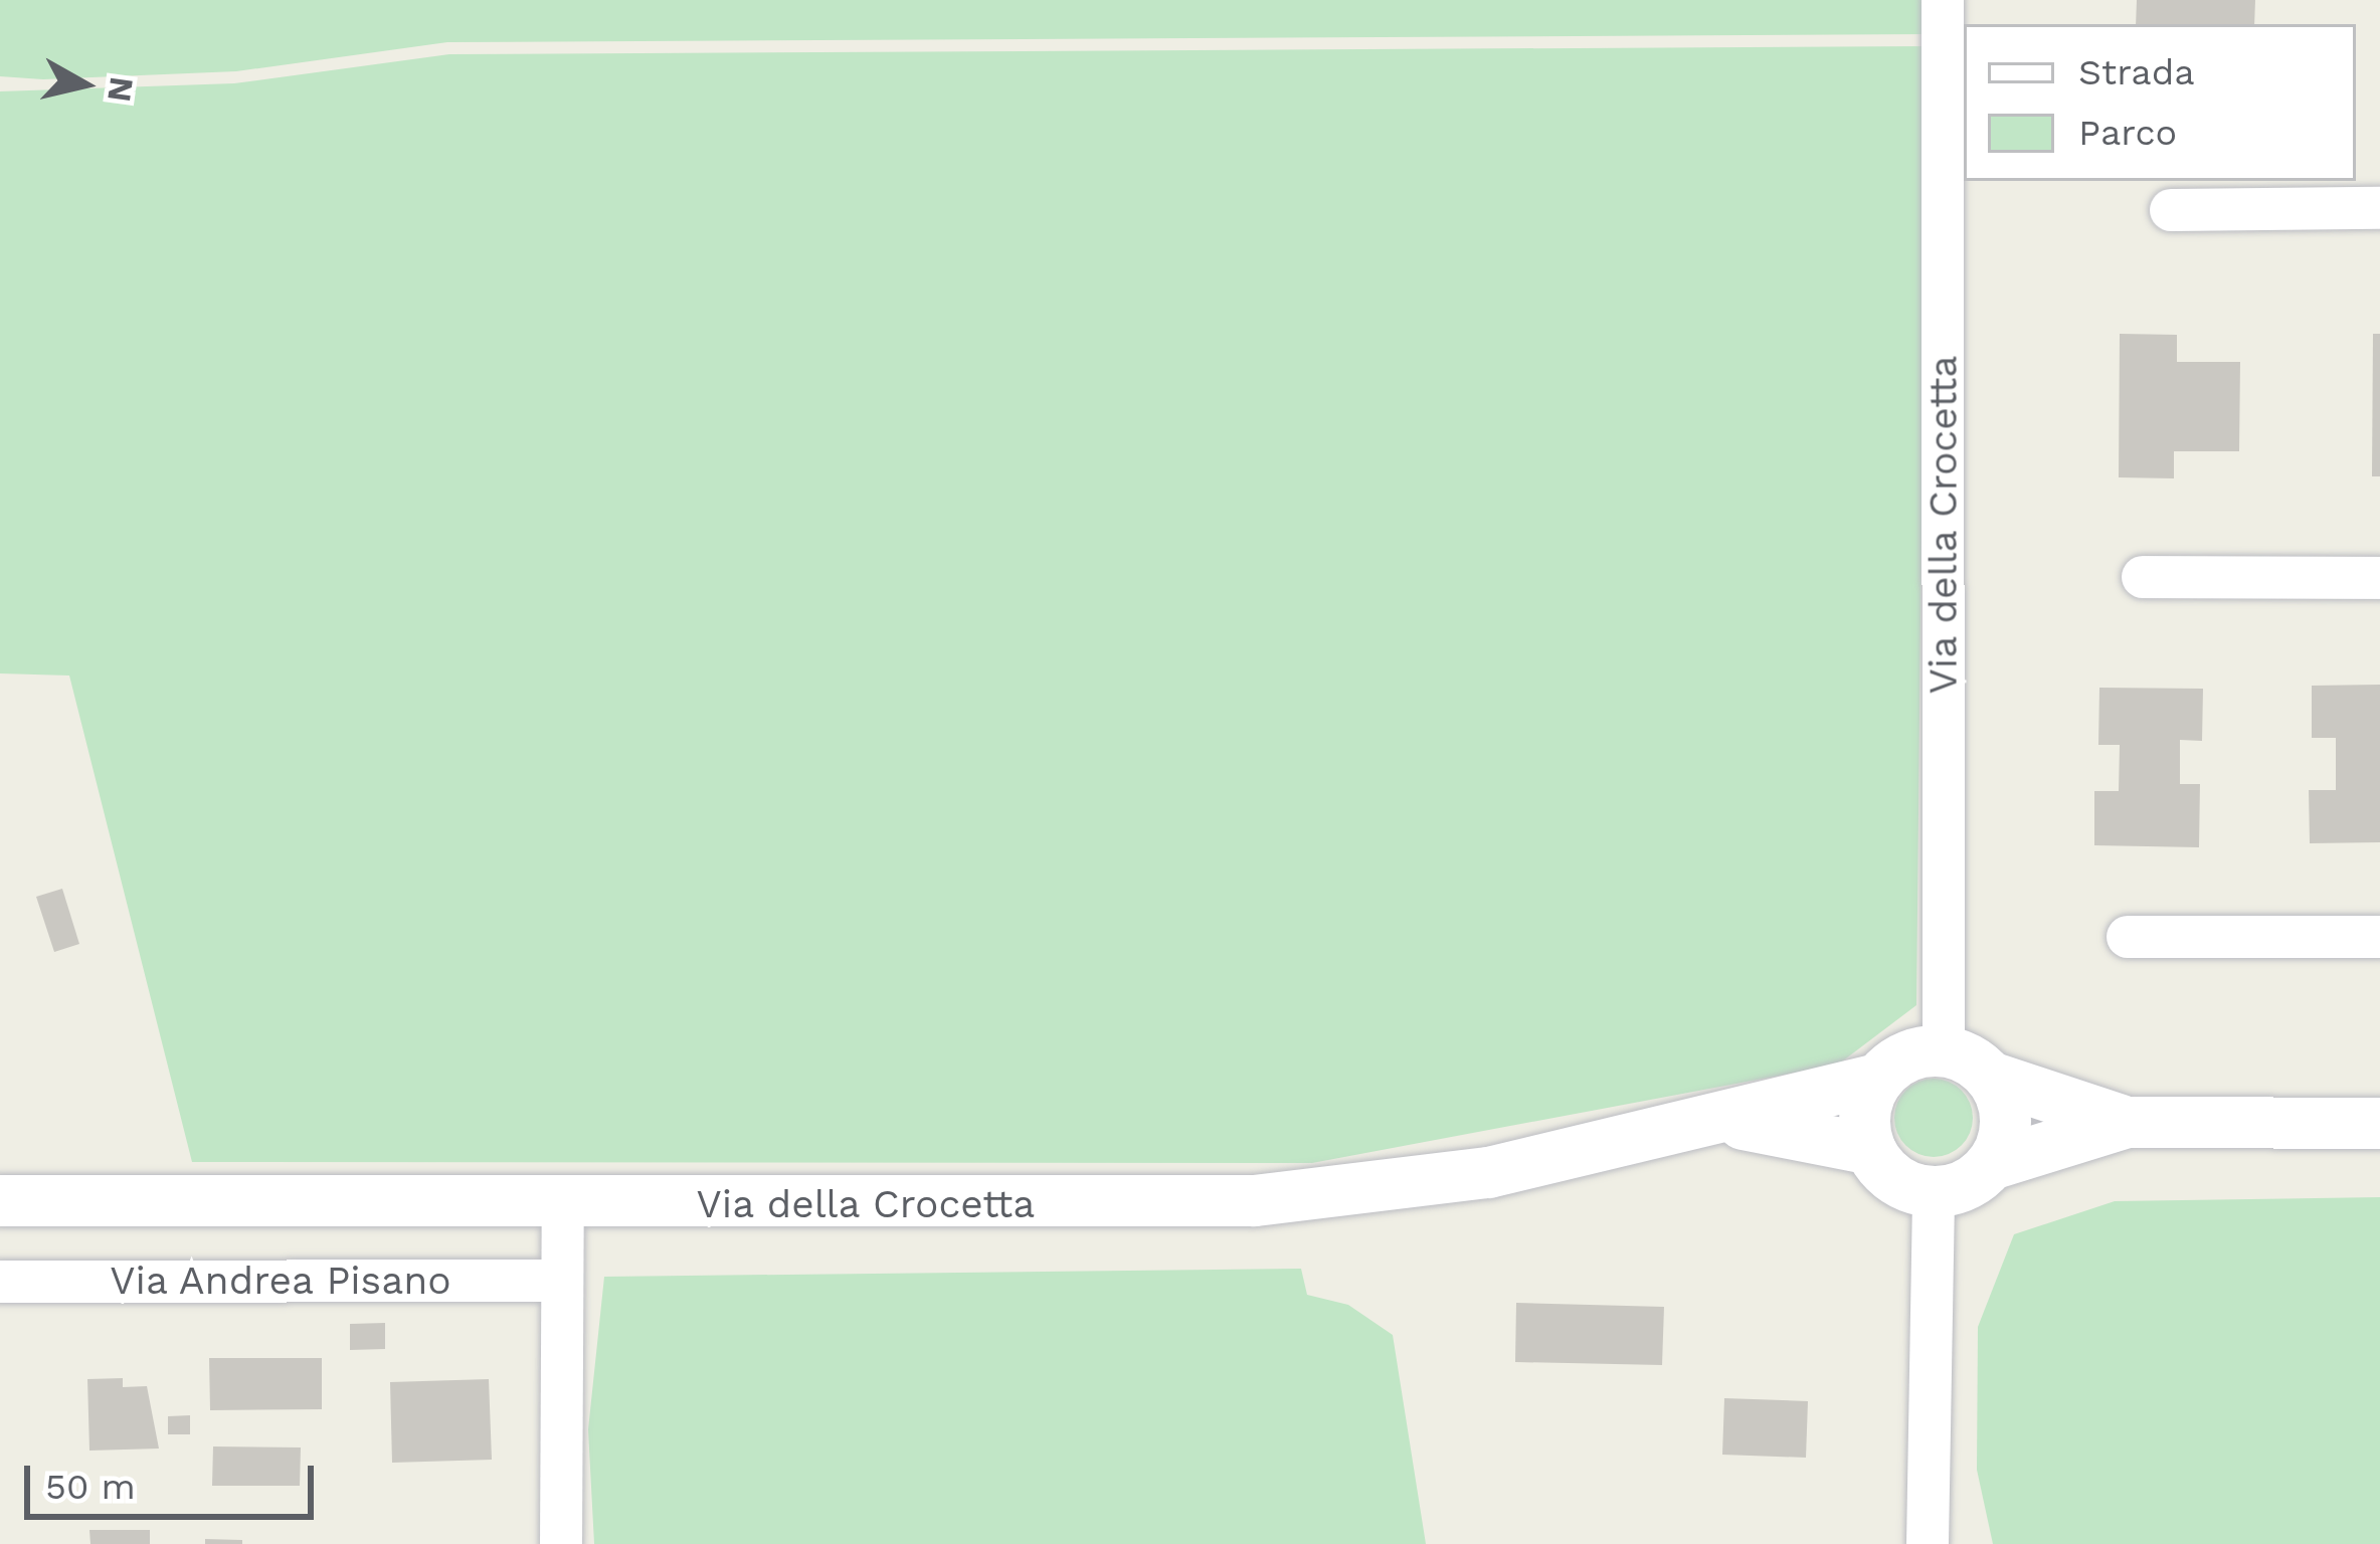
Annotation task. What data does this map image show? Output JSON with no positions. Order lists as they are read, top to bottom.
{
  "streets": {
    "street": ["Via della Crocetta", "Via Andrea Pisano"]
  },
  "legend": ["Strada", "Parco"],
  "scale_bar": "50 m",
  "north": "right"
}
